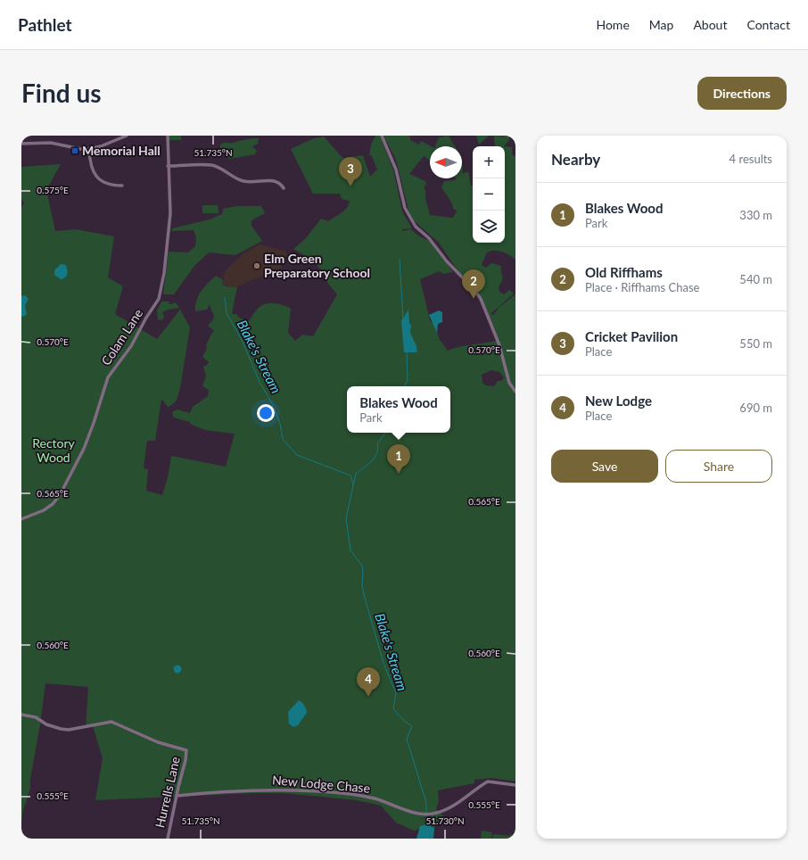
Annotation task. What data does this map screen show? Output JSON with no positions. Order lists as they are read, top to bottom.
{
  "streets": {
    "street": ["Colam Lane", "New Lodge Chase", "Hurrells Lane"]
  },
  "crossings": [
    ["New Lodge Chase", "Hurrells Lane"]
  ],
  "water": ["Blake's Stream"],
  "parks": ["Rectory Wood"],
  "places": {
    "transit": ["Memorial Hall"],
    "other": ["Elm Green Preparatory School"]
  },
  "north": "left",
  "page": {
    "header": "Pathlet",
    "nav": [
      "Home",
      "Map",
      "About",
      "Contact"
    ],
    "buttons": [
      "Directions",
      ["Save", "Share"]
    ],
    "title": "Find us",
    "heading": ["Nearby", "4 results"],
    "map_buttons": ["+", "−"],
    "pins": [
      "3",
      "2",
      "1",
      "4"
    ],
    "list": [
      {
        "mark": "1",
        "name": "Blakes Wood",
        "note": "Park",
        "value": "330 m"
      },
      {
        "mark": "2",
        "name": "Old Riffhams",
        "note": "Place · Riffhams Chase",
        "value": "540 m"
      },
      {
        "mark": "3",
        "name": "Cricket Pavilion",
        "note": "Place",
        "value": "550 m"
      },
      {
        "mark": "4",
        "name": "New Lodge",
        "note": "Place",
        "value": "690 m"
      }
    ],
    "popup": ["Blakes Wood", "Park"]
  },
  "coordinates": [
    "51.735°N",
    "0.575°E",
    "0.570°E",
    "0.565°E",
    "0.560°E",
    "0.555°E",
    "51.730°N"
  ]
}
